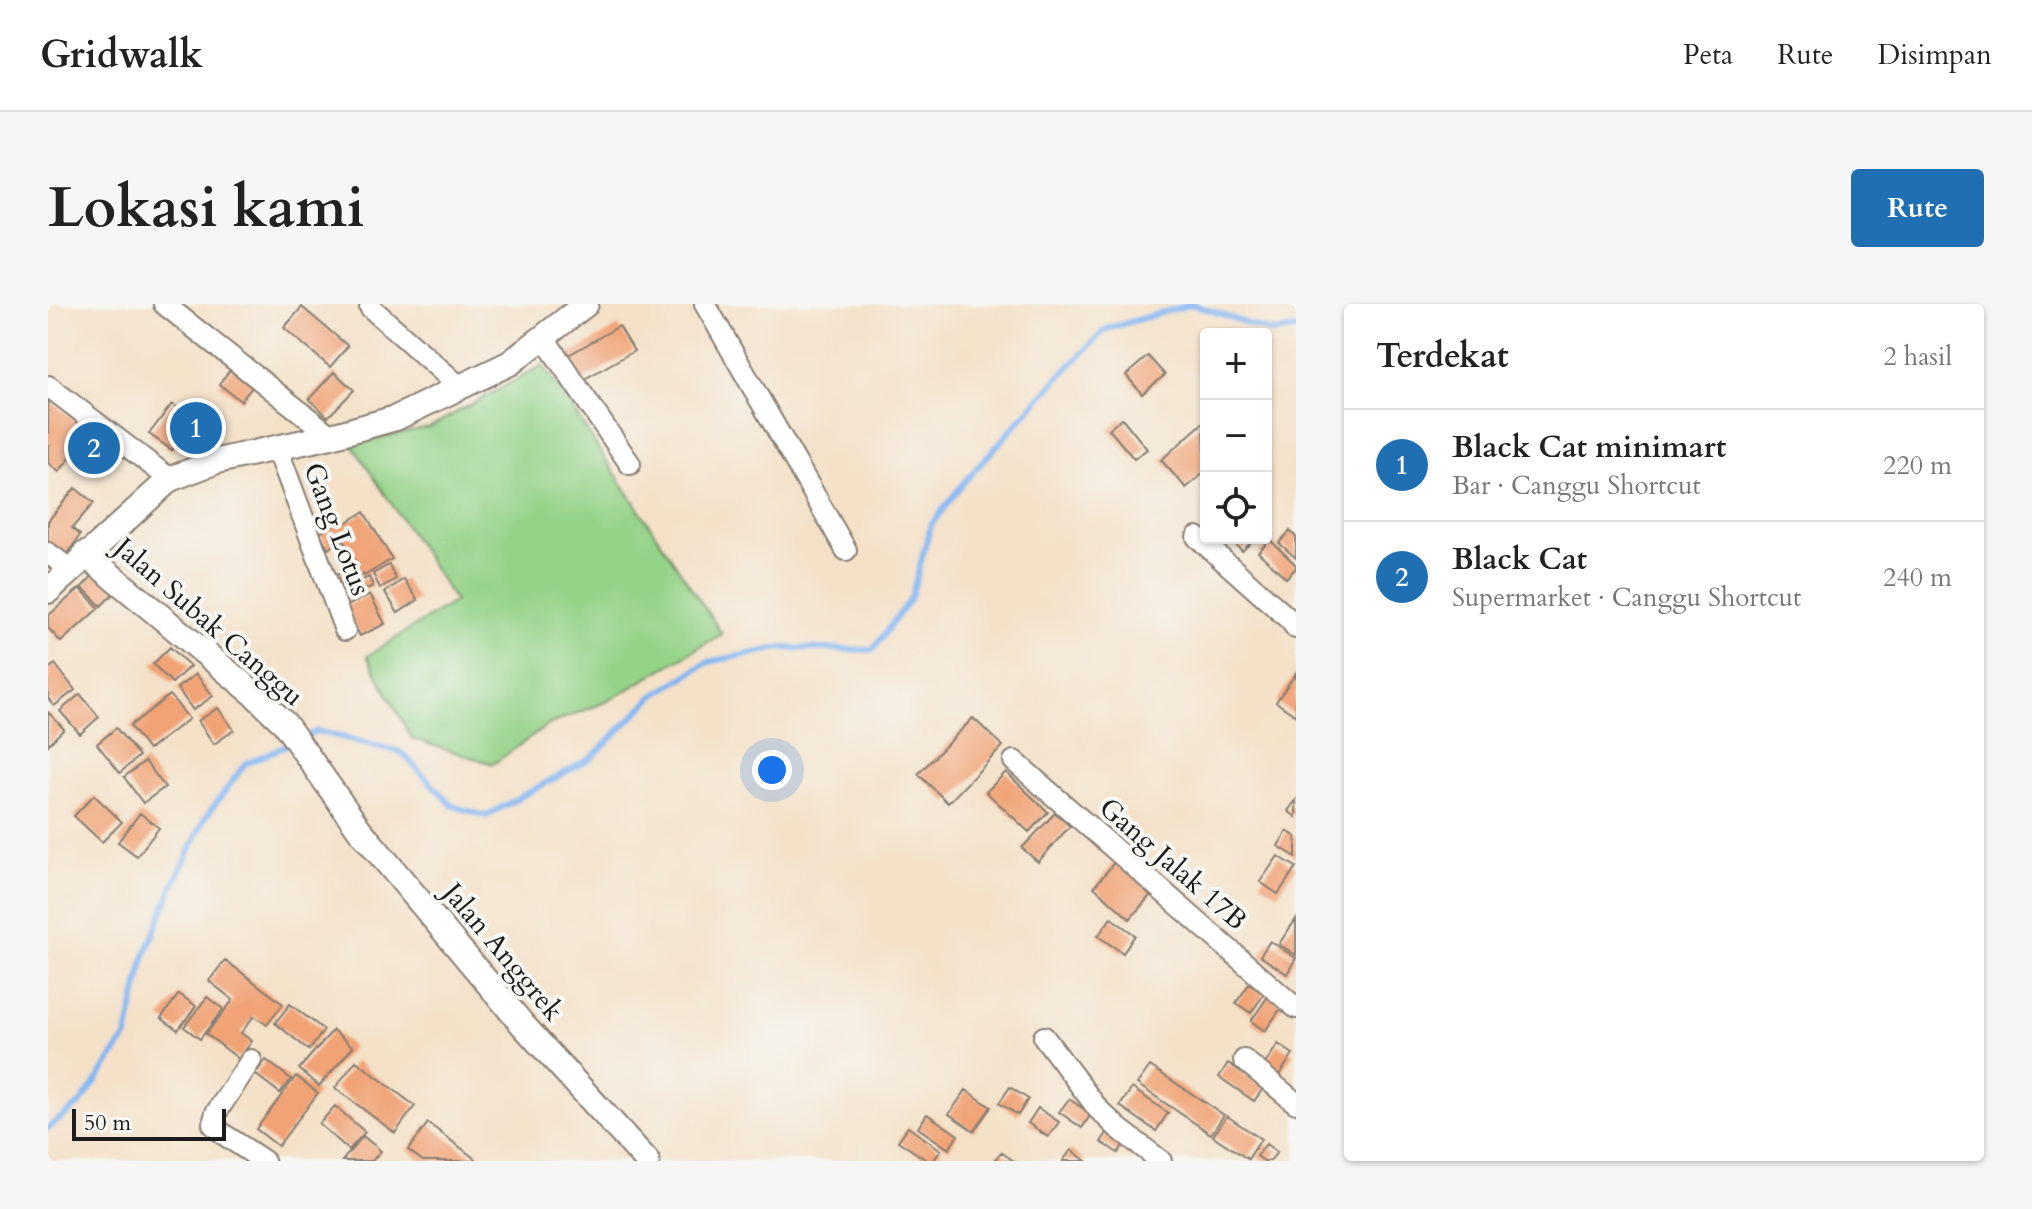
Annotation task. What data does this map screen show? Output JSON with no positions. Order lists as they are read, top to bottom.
{
  "streets": {
    "street": [
      "Gang Lotus",
      "Jalan Subak Canggu",
      "Gang Jalak 17B",
      "Jalan Anggrek"
    ]
  },
  "crossings": [
    ["Jalan Subak Canggu", "Jalan Anggrek"]
  ],
  "scale_bar": "50 m",
  "page": {
    "header": "Gridwalk",
    "nav": ["Peta", "Rute", "Disimpan"],
    "buttons": "Rute",
    "title": "Lokasi kami",
    "heading": ["Terdekat", "2 hasil"],
    "map_buttons": ["+", "−"],
    "pins": ["1", "2"],
    "list": [
      {
        "mark": "1",
        "name": "Black Cat minimart",
        "note": "Bar · Canggu Shortcut",
        "value": "220 m"
      },
      {
        "mark": "2",
        "name": "Black Cat",
        "note": "Supermarket · Canggu Shortcut",
        "value": "240 m"
      }
    ],
    "scale": "50 m"
  }
}
